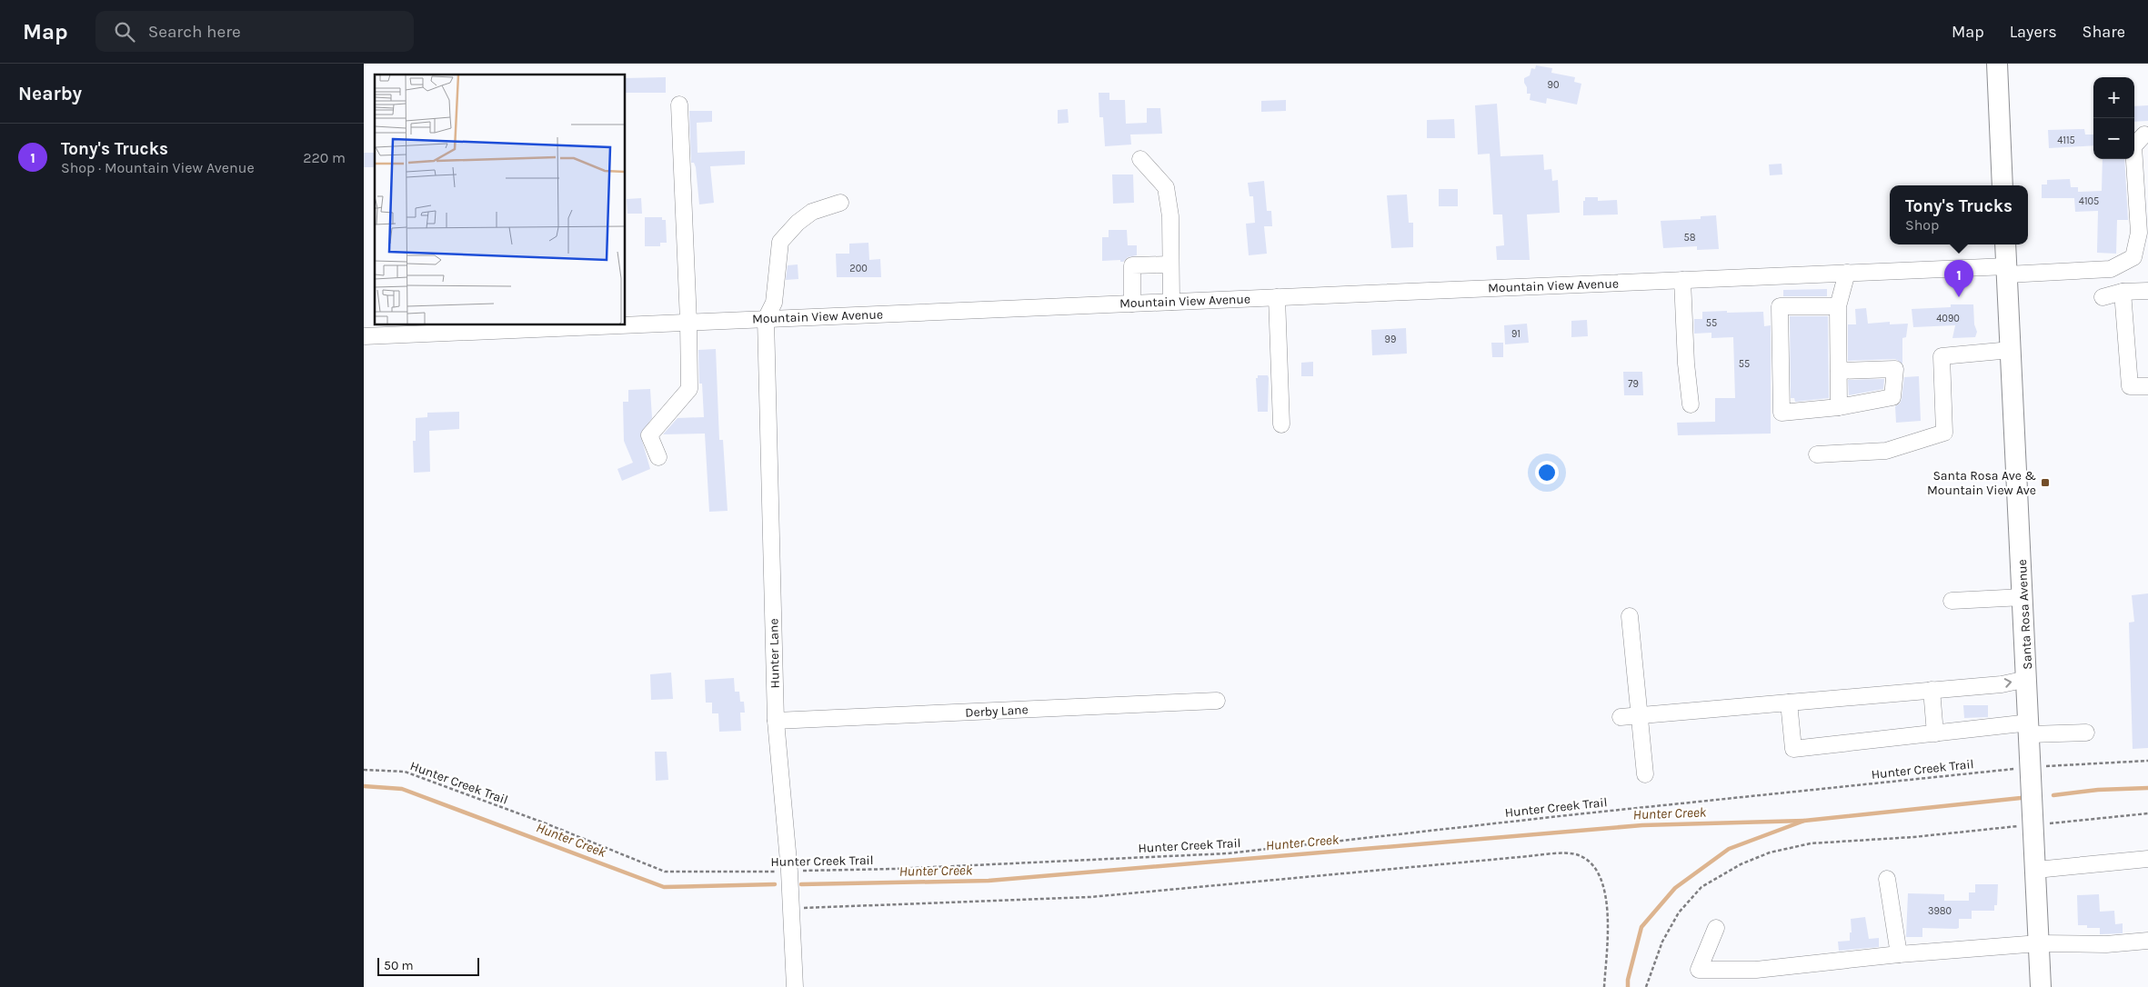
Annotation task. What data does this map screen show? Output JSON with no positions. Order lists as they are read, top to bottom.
{
  "streets": {
    "main road": ["Santa Rosa Avenue"],
    "street": ["Mountain View Avenue", "Hunter Lane", "Derby Lane"],
    "path": ["Hunter Creek Trail"]
  },
  "crossings": [
    ["Mountain View Avenue", "Santa Rosa Avenue"],
    ["Mountain View Avenue", "Hunter Lane"],
    ["Santa Rosa Avenue", "Hunter Creek Trail"],
    ["Hunter Lane", "Derby Lane"],
    ["Hunter Lane", "Hunter Creek Trail"]
  ],
  "water": ["Hunter Creek"],
  "places": {
    "transit": ["Santa Rosa Ave & Mountain View Ave"]
  },
  "house_numbers": [
    "90",
    "4115",
    "4105",
    "58",
    "200",
    "4090",
    "55",
    "91",
    "99",
    "55",
    "79",
    "3980"
  ],
  "scale_bar": "50 m",
  "page": {
    "header": "Map",
    "search": "Search here",
    "nav": ["Map", "Layers", "Share"],
    "heading": "Nearby",
    "map_buttons": ["+", "−"],
    "list": [
      {
        "mark": "1",
        "name": "Tony's Trucks",
        "note": "Shop · Mountain View Avenue",
        "value": "220 m"
      }
    ],
    "popup": ["Tony's Trucks", "Shop"],
    "pins": "1",
    "scale": "50 m"
  }
}
